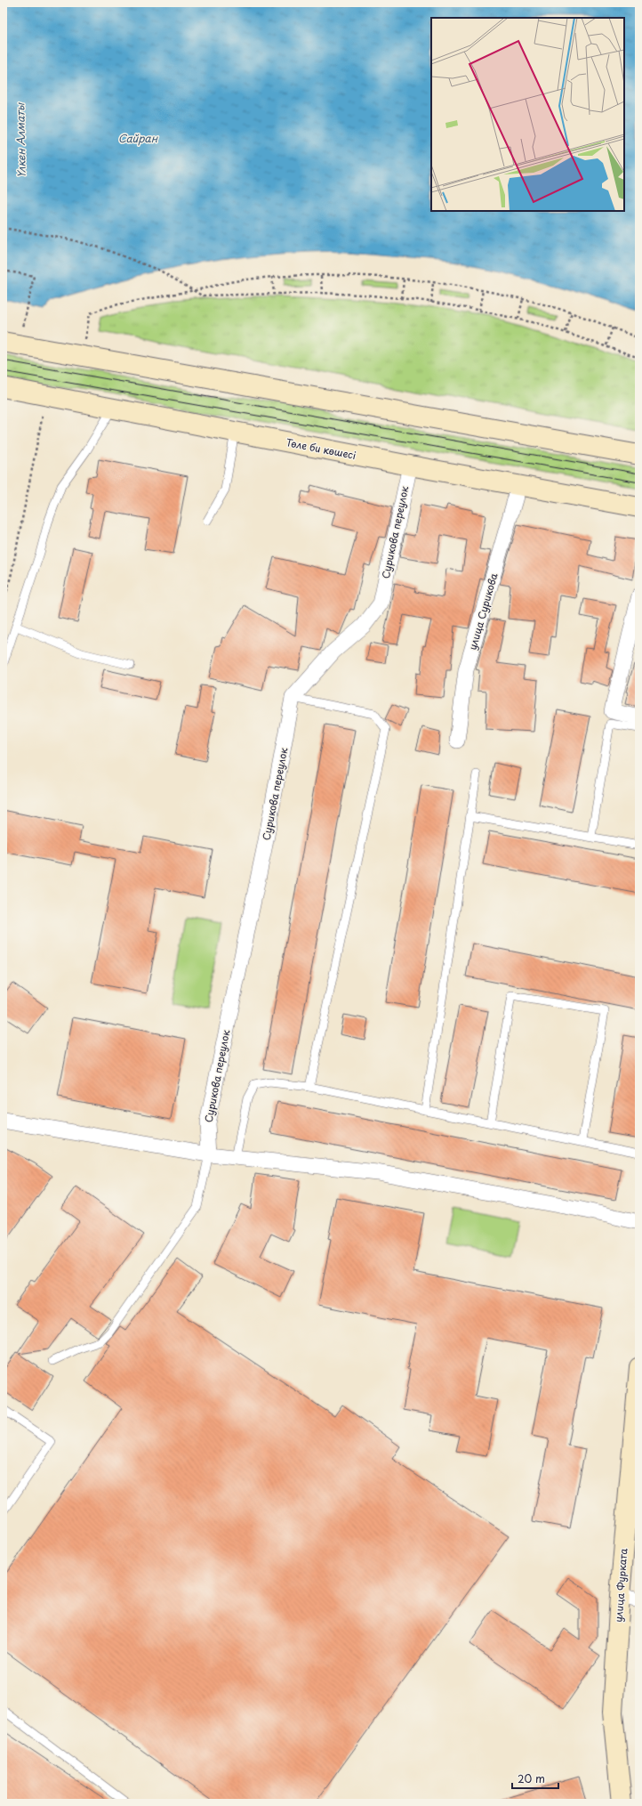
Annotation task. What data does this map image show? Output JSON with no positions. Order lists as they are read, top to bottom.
{
  "streets": {
    "main road": ["Төле би көшесі", "улица Фурката"],
    "street": ["Сурикова переулок", "улица Сурикова"]
  },
  "crossings": [
    ["Төле би көшесі", "Сурикова переулок"],
    ["Төле би көшесі", "улица Сурикова"]
  ],
  "water": ["Сайран", "Үлкен Алматы"],
  "scale_bar": "20 m"
}
